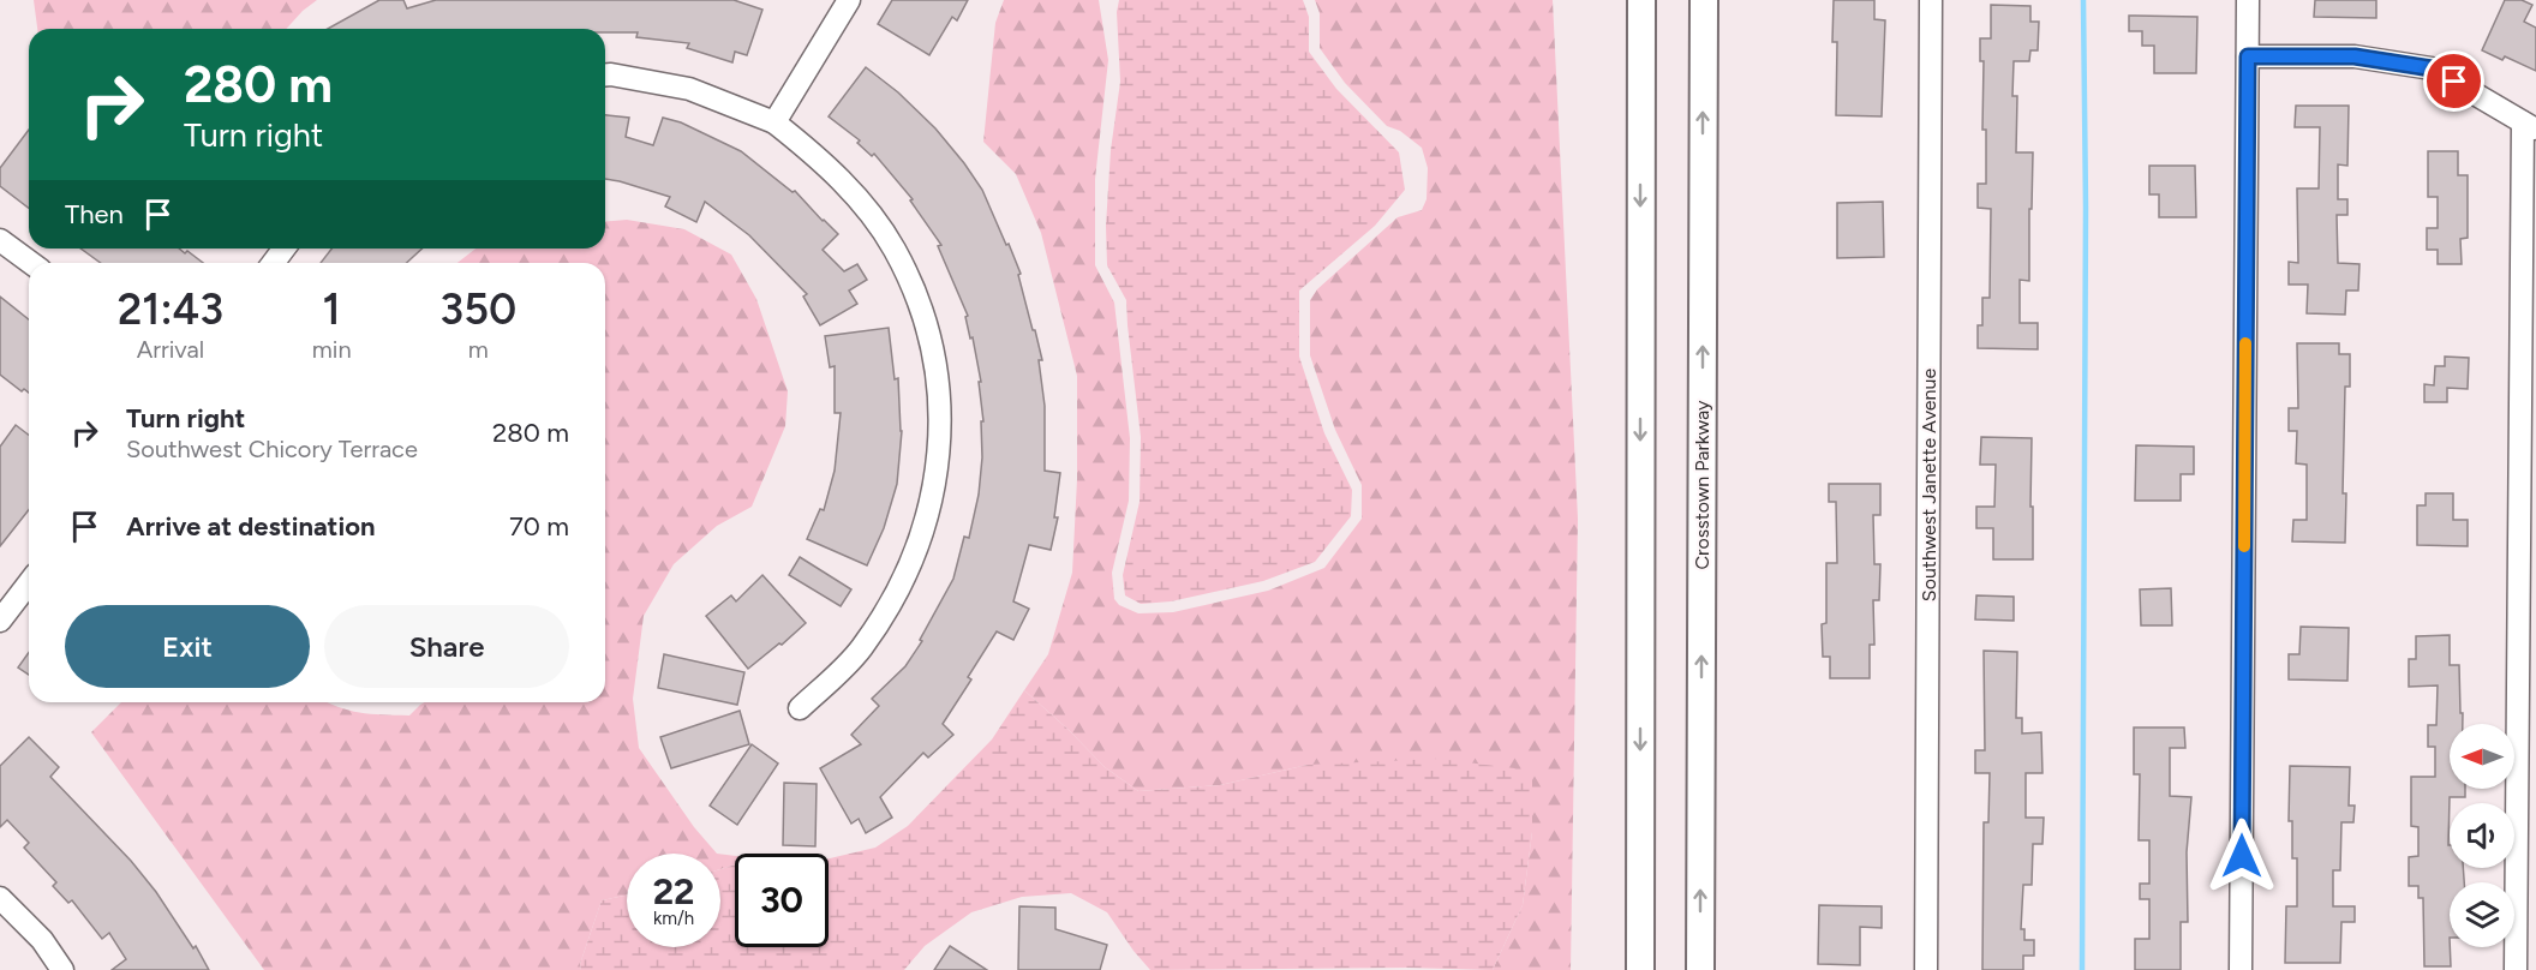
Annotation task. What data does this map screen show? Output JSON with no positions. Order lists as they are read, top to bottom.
{
  "streets": {
    "main road": ["Crosstown Parkway"],
    "street": ["Southwest Janette Avenue"]
  },
  "north": "left",
  "page": {
    "turn": ["280 m", "Turn right"],
    "then": "Then",
    "eta": [
      "21:43",
      "Arrival",
      "1",
      "min",
      "350",
      "m"
    ],
    "list": [
      {
        "name": "Turn right",
        "note": "Southwest Chicory Terrace",
        "value": "280 m"
      },
      {
        "name": "Arrive at destination",
        "value": "70 m"
      }
    ],
    "buttons": ["Exit", "Share"],
    "speed": "22 km/h",
    "limit": "30"
  }
}
